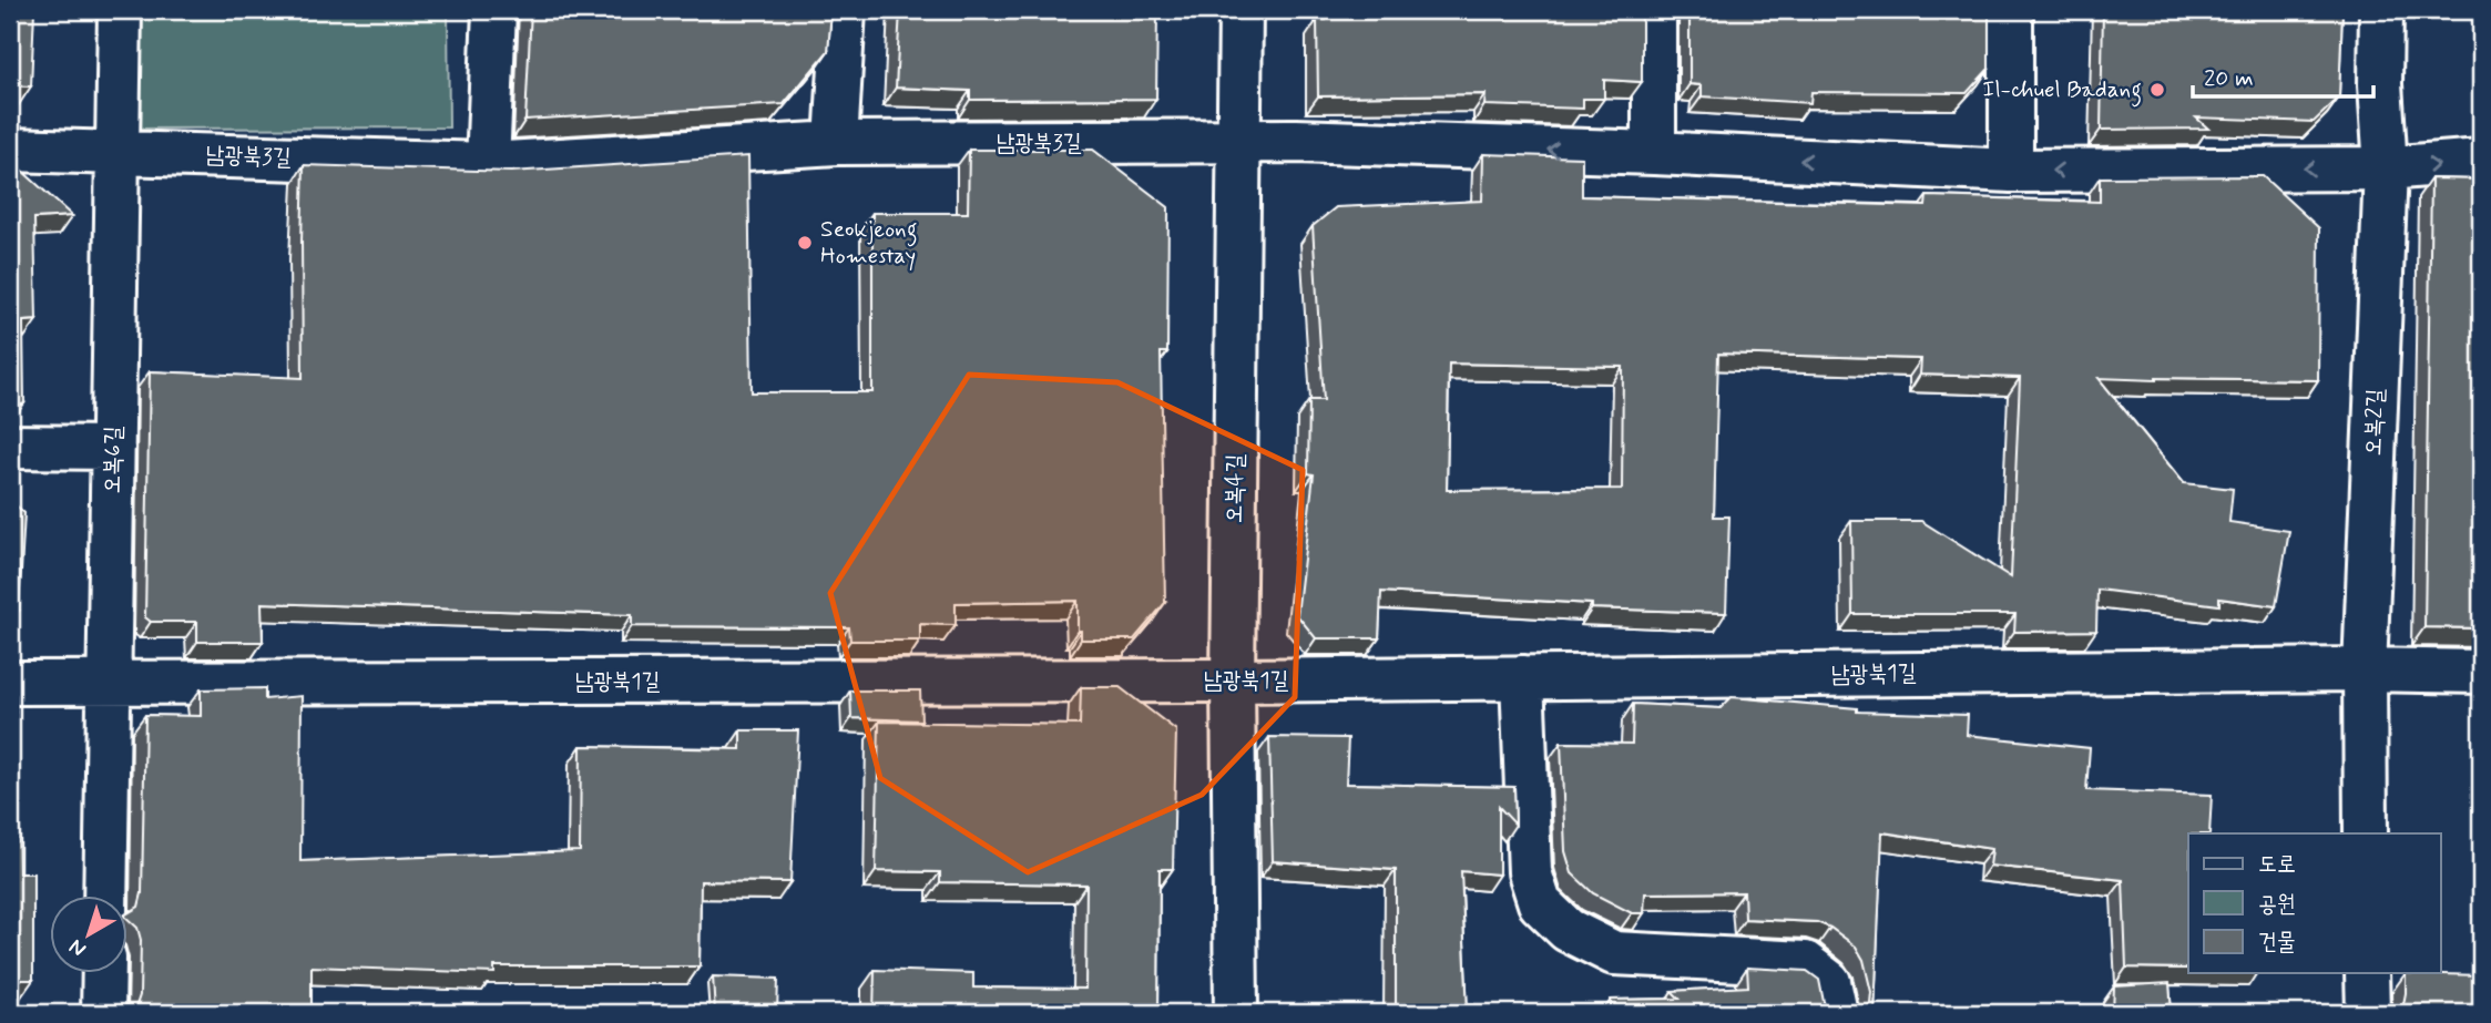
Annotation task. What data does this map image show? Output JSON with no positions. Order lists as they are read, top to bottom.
{
  "streets": {
    "street": [
      "남광북3길",
      "오복2길",
      "오복6길",
      "오복4길",
      "남광북1길"
    ]
  },
  "crossings": [
    ["남광북3길", "오복2길"],
    ["남광북3길", "오복6길"],
    ["남광북3길", "오복4길"],
    ["오복2길", "남광북1길"],
    ["오복6길", "남광북1길"],
    ["오복4길", "남광북1길"]
  ],
  "one_way": ["남광북3길"],
  "places": ["Il-chuel Badang", "Seokjeong Homestay"],
  "legend": ["도로", "공원", "건물"],
  "scale_bar": "20 m",
  "north": "bottom left"
}
